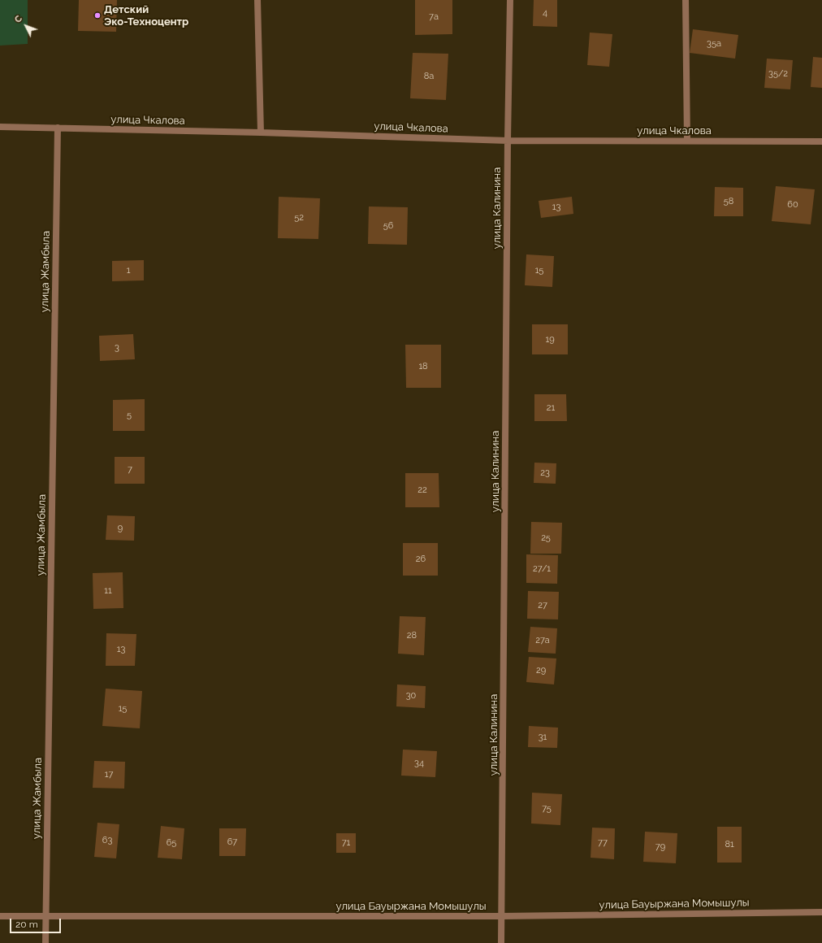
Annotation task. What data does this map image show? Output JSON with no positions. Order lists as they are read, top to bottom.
{
  "streets": {
    "street": [
      "улица Чкалова",
      "улица Калинина",
      "улица Жамбыла",
      "улица Бауыржана Момышулы"
    ]
  },
  "crossings": [
    ["улица Чкалова", "улица Калинина"],
    ["улица Чкалова", "улица Жамбыла"],
    ["улица Калинина", "улица Бауыржана Момышулы"],
    ["улица Жамбыла", "улица Бауыржана Момышулы"]
  ],
  "places": ["Детский Эко-Техноцентр"],
  "house_numbers": [
    "4",
    "7а",
    "35а",
    "35/2",
    "8а",
    "58",
    "60",
    "13",
    "52",
    "56",
    "1",
    "15",
    "19",
    "3",
    "18",
    "21",
    "5",
    "7",
    "23",
    "22",
    "9",
    "25",
    "26",
    "27/1",
    "11",
    "27",
    "28",
    "27а",
    "13",
    "29",
    "30",
    "15",
    "31",
    "34",
    "17",
    "75",
    "63",
    "67",
    "65",
    "71",
    "77",
    "81",
    "79"
  ],
  "scale_bar": "20 m",
  "north": "top left"
}
